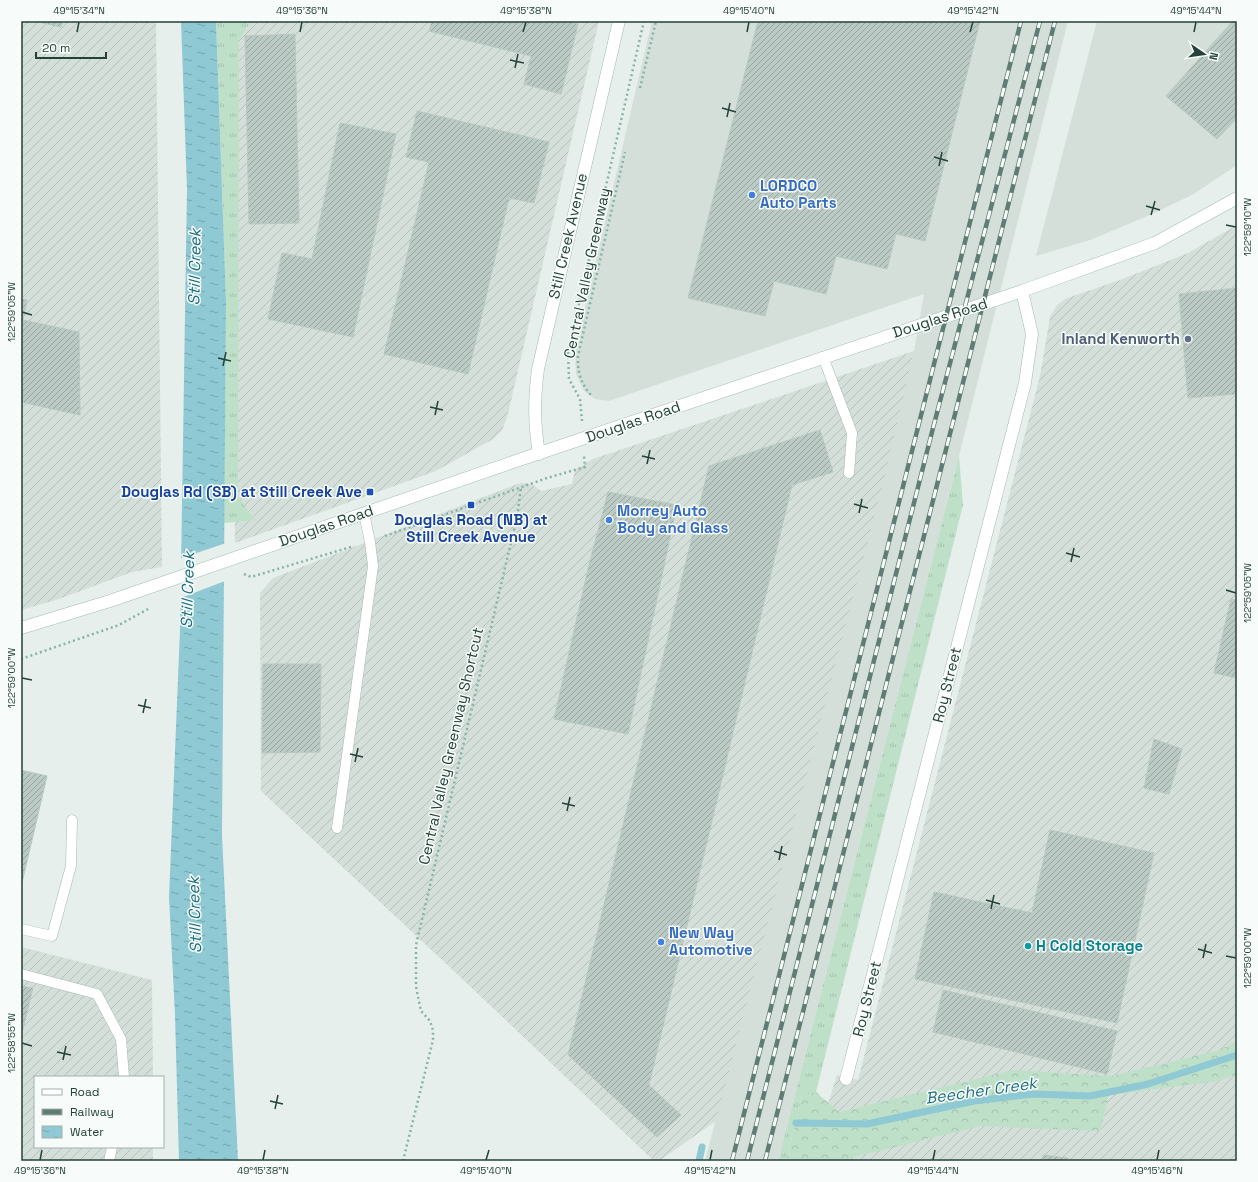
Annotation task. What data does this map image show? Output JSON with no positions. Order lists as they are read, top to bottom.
{
  "streets": {
    "street": ["Still Creek Avenue", "Douglas Road", "Roy Street"],
    "path": ["Central Valley Greenway", "Central Valley Greenway Shortcut"]
  },
  "crossings": [
    ["Still Creek Avenue", "Douglas Road"],
    ["Douglas Road", "Roy Street"]
  ],
  "water": ["Still Creek", "Beecher Creek"],
  "places": {
    "other": [
      "LORDCO Auto Parts",
      "Inland Kenworth",
      "Morrey Auto Body and Glass",
      "New Way Automotive",
      "H Cold Storage"
    ],
    "transit": ["Douglas Rd (SB) at Still Creek Ave", "Douglas Road (NB) at Still Creek Avenue"]
  },
  "legend": ["Road", "Railway", "Water"],
  "scale_bar": "20 m",
  "north": "right",
  "coordinates": [
    "49°15'34\"N",
    "49°15'36\"N",
    "49°15'38\"N",
    "49°15'40\"N",
    "49°15'42\"N",
    "49°15'44\"N",
    "122°59'10\"W",
    "122°59'05\"W",
    "122°59'00\"W",
    "122°58'55\"W",
    "49°15'46\"N"
  ]
}
